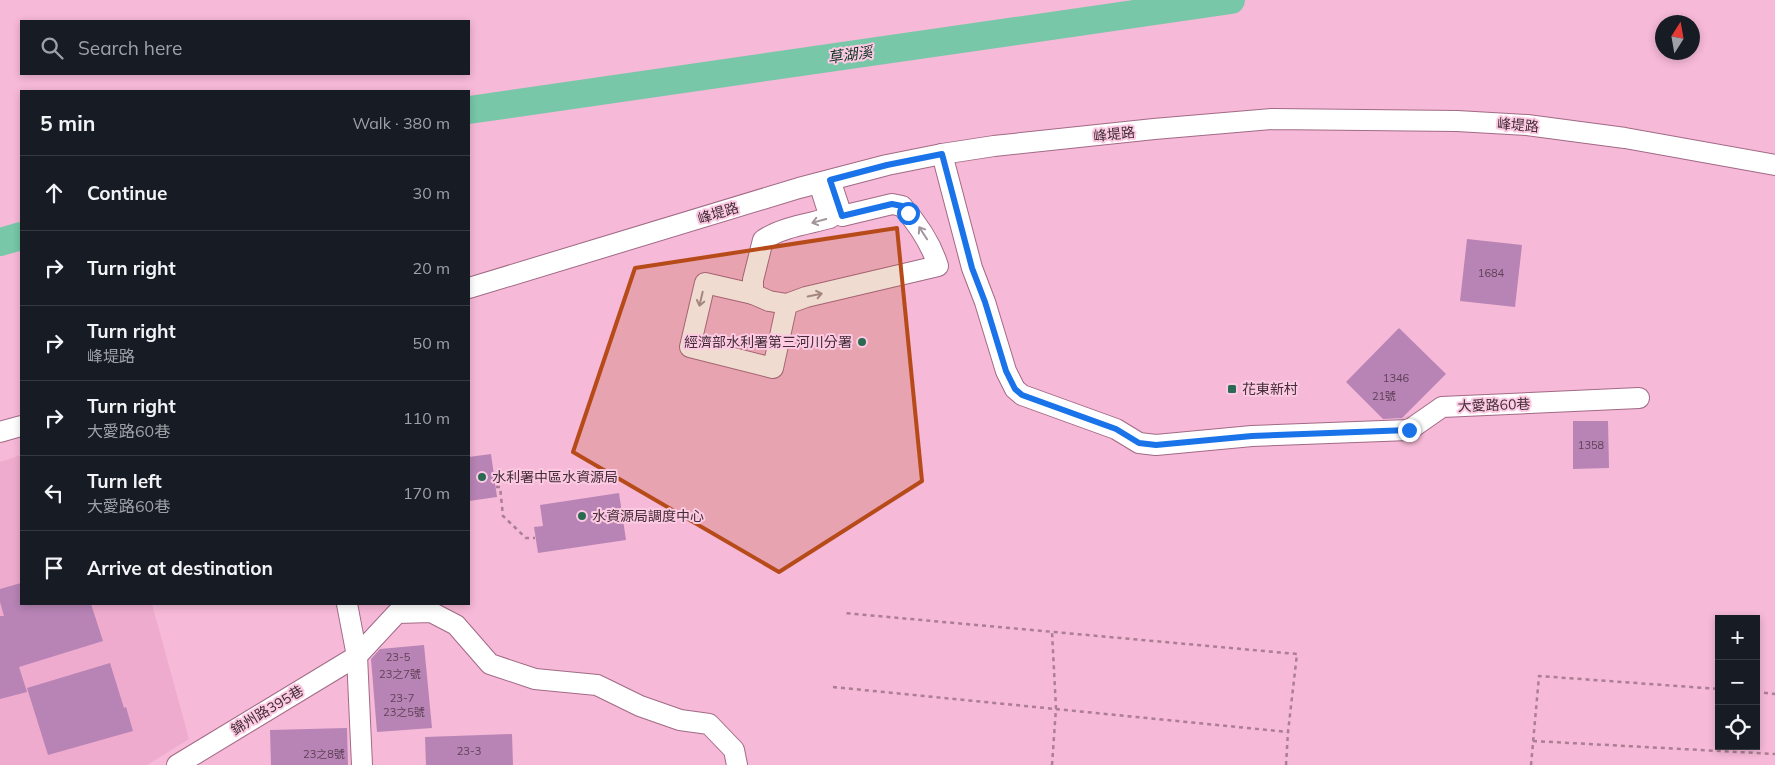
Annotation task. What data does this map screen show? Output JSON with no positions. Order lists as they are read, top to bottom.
{
  "streets": {
    "street": ["峰堤路", "大愛路60巷", "錦州路395巷"]
  },
  "crossings": [
    ["峰堤路", "大愛路60巷"]
  ],
  "water": ["草湖溪"],
  "places": {
    "other": ["經濟部水利署第三河川分署", "水利署中區水資源局", "水資源局調度中心"],
    "transit": ["花東新村"]
  },
  "house_numbers": [
    "1684",
    "1346",
    "21號",
    "1358",
    "23-5",
    "23之7號",
    "23-7",
    "23之5號",
    "23-3",
    "23之8號"
  ],
  "north": "top",
  "page": {
    "search": "Search here",
    "heading": ["5 min", "Walk · 380 m"],
    "list": [
      ["Continue", "30 m"],
      ["Turn right", "20 m"],
      ["Turn right", "峰堤路", "50 m"],
      ["Turn right", "大愛路60巷", "110 m"],
      ["Turn left", "大愛路60巷", "170 m"],
      "Arrive at destination"
    ],
    "map_buttons": ["+", "−"]
  }
}
